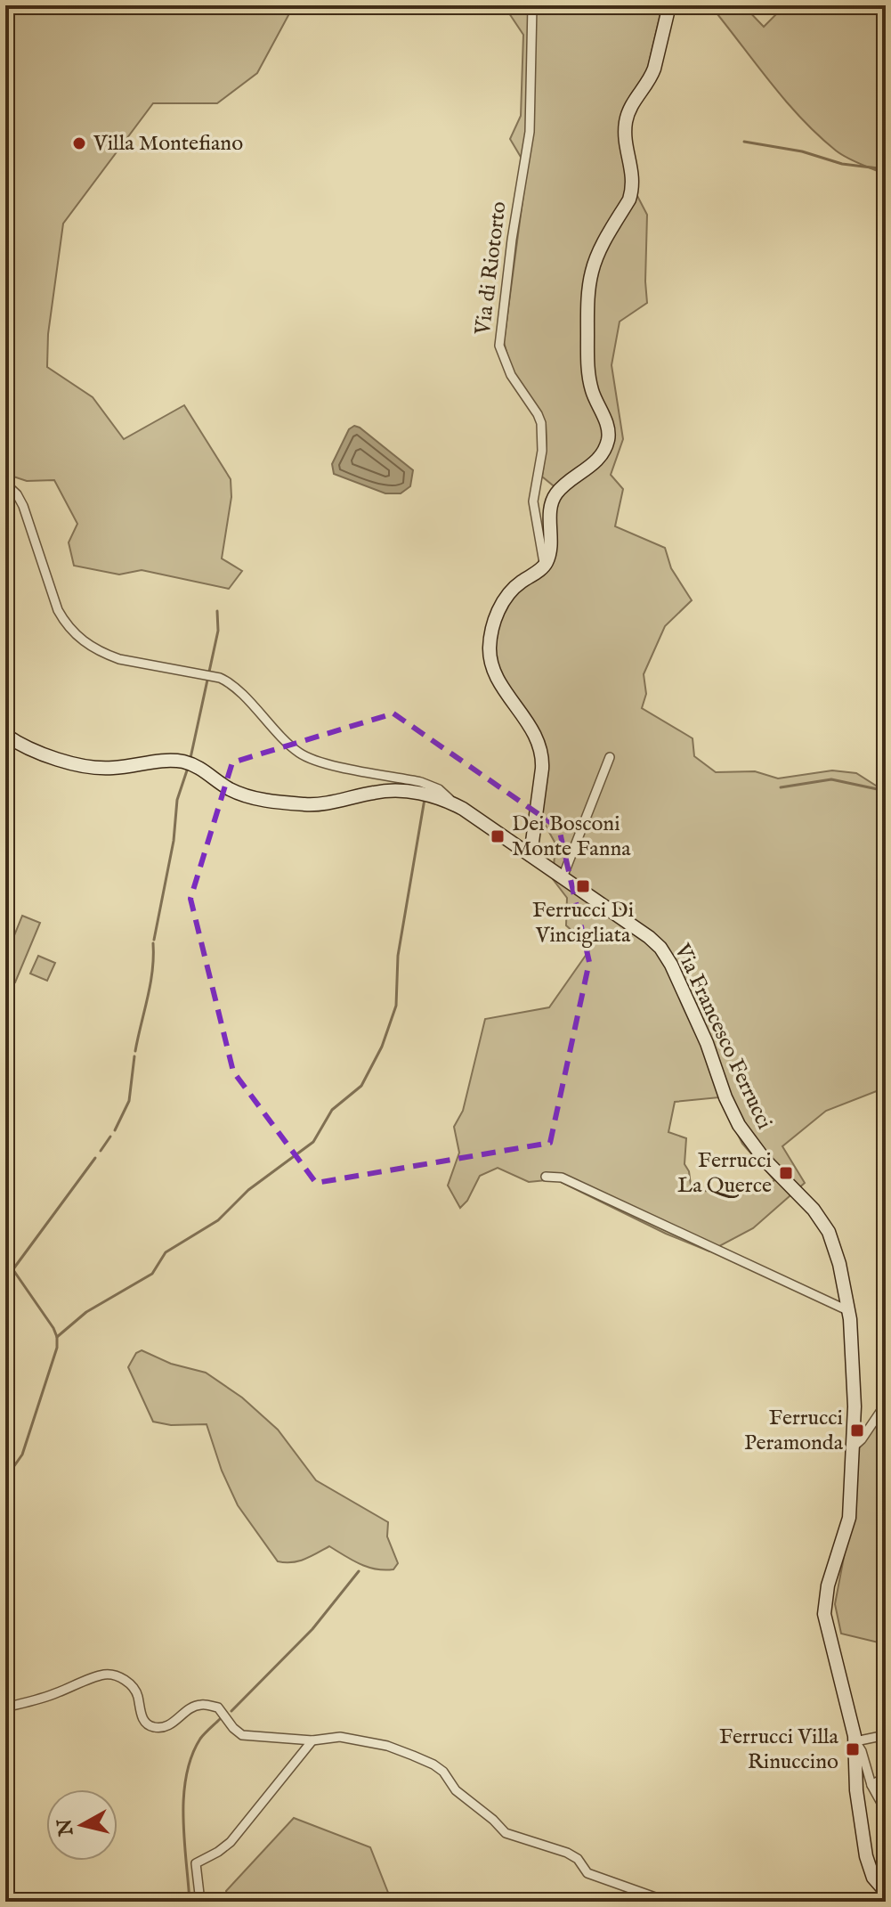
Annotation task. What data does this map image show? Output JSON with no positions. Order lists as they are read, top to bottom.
{
  "streets": {
    "main road": ["Via Francesco Ferrucci"],
    "street": ["Via di Riotorto"]
  },
  "places": {
    "other": ["Villa Montefiano"],
    "transit": [
      "Dei Bosconi Monte Fanna",
      "Ferrucci Di Vincigliata",
      "Ferrucci La Querce",
      "Ferrucci Peramonda",
      "Ferrucci Villa Rinuccino"
    ]
  },
  "north": "left"
}
